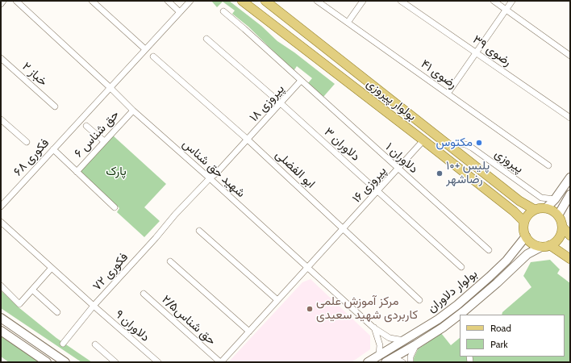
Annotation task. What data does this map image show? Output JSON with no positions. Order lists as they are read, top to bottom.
{
  "streets": {
    "main road": ["بولوار پیروزی"],
    "street": [
      "رضوی ۳۹",
      "خباز ۲",
      "رضوی ۴۱",
      "پیروزی ۱۸",
      "حق شناس ۶",
      "دلاوران ۳",
      "فکوری ۶۸",
      "دلاوران ۱",
      "پیروزی",
      "شهید حق شناس",
      "ابو الفضلی",
      "پیروزی ۱۶",
      "فکوری ۷۲",
      "بولوار دلاوران",
      "حق شناس۲/۵",
      "دلاوران ۹"
    ]
  },
  "crossings": [
    ["بولوار پیروزی", "پیروزی"],
    ["بولوار پیروزی", "پیروزی ۱۶"],
    ["بولوار پیروزی", "بولوار دلاوران"],
    ["پیروزی ۱۸", "دلاوران ۳"],
    ["پیروزی ۱۸", "دلاوران ۱"],
    ["پیروزی ۱۸", "شهید حق شناس"],
    ["پیروزی ۱۸", "ابو الفضلی"],
    ["پیروزی ۱۸", "فکوری ۷۲"],
    ["حق شناس ۶", "شهید حق شناس"],
    ["دلاوران ۳", "پیروزی ۱۶"],
    ["فکوری ۶۸", "شهید حق شناس"],
    ["دلاوران ۱", "پیروزی ۱۶"],
    ["شهید حق شناس", "پیروزی ۱۶"],
    ["شهید حق شناس", "فکوری ۷۲"],
    ["شهید حق شناس", "بولوار دلاوران"],
    ["ابو الفضلی", "پیروزی ۱۶"],
    ["فکوری ۷۲", "دلاوران ۹"]
  ],
  "parks": ["پارک"],
  "places": ["مکتوس", "پلیس +۱۰ رضاشهر", "مرکز آموزش علمی کاربردی شهید سعیدی"],
  "legend": ["Road", "Park"]
}
